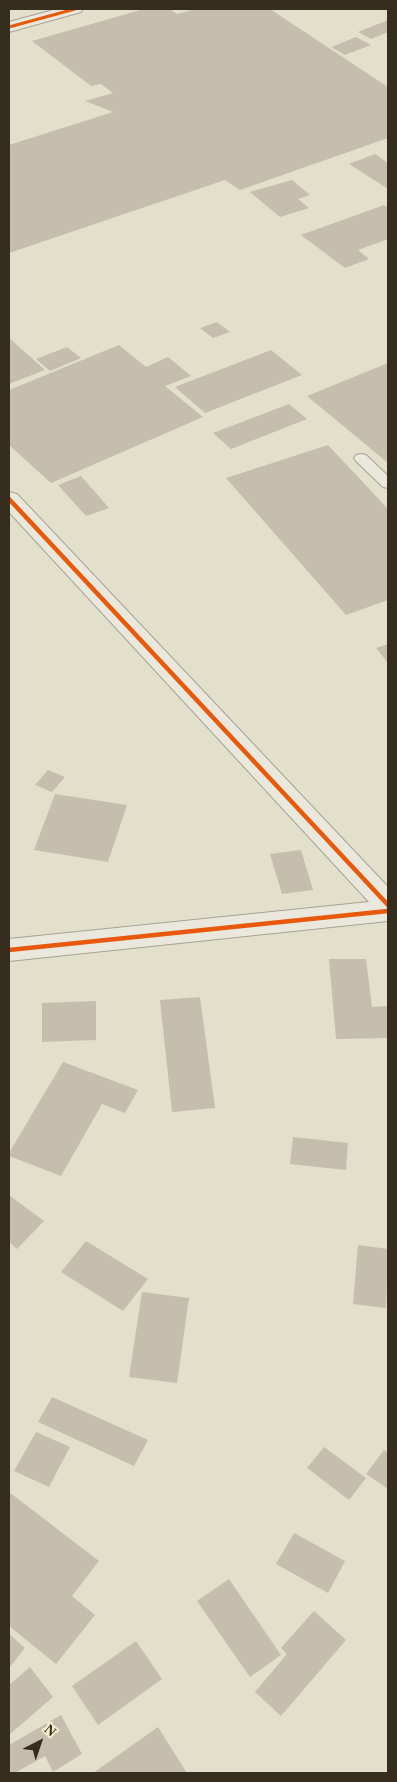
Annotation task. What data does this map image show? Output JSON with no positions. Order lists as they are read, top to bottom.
{
  "north": "top right"
}
